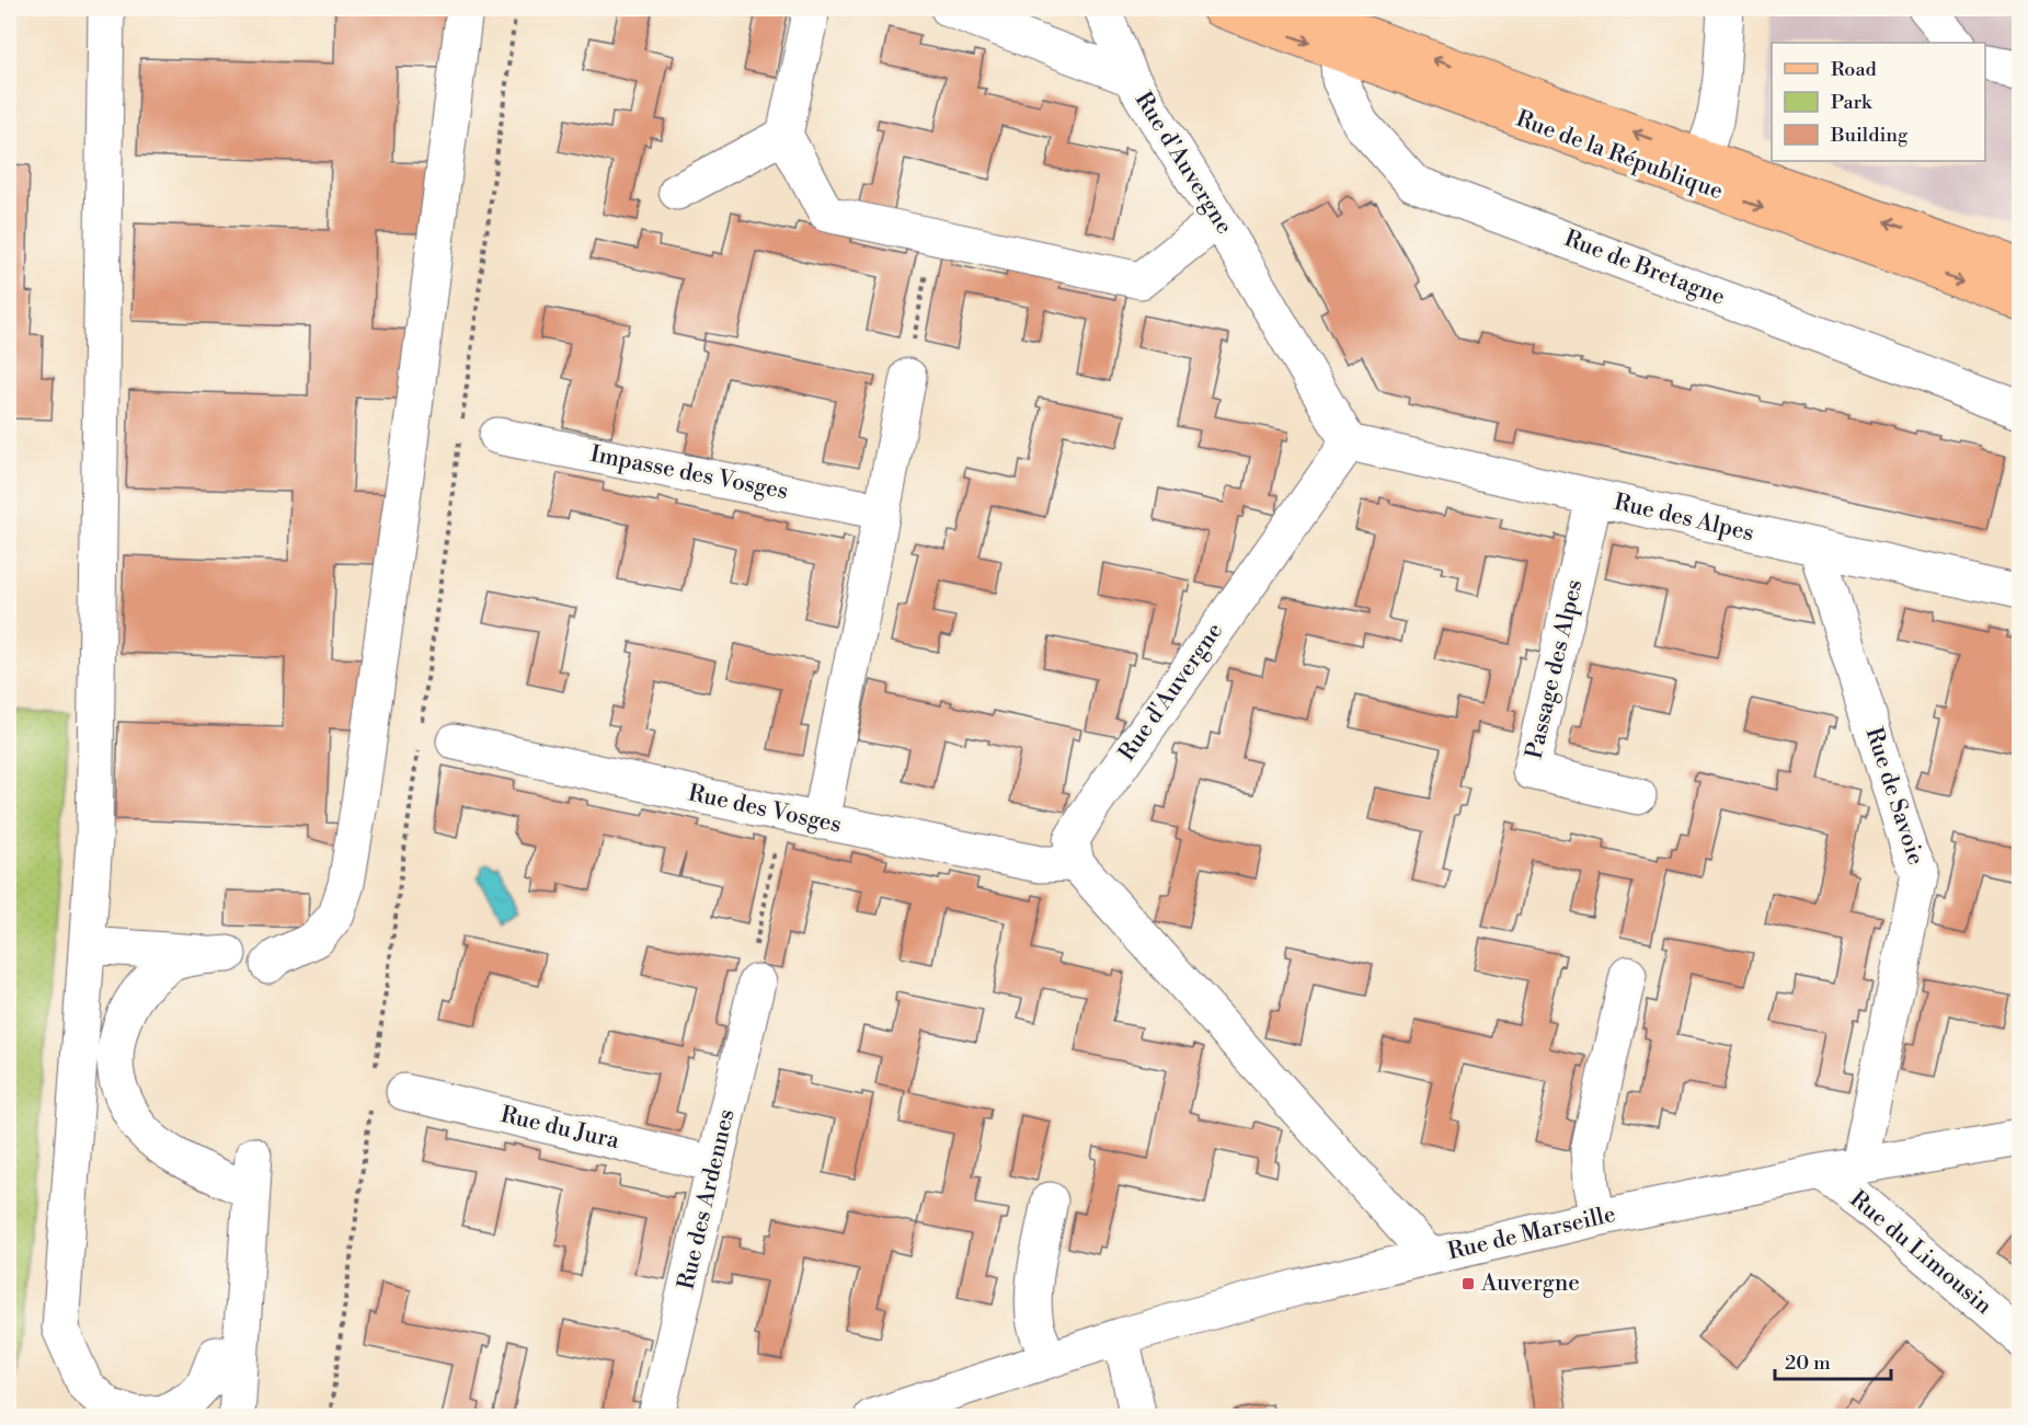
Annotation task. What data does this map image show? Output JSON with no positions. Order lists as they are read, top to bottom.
{
  "streets": {
    "main road": ["Rue de la République"],
    "street": [
      "Rue d'Auvergne",
      "Rue de Bretagne",
      "Impasse des Vosges",
      "Rue des Alpes",
      "Passage des Alpes",
      "Rue de Savoie",
      "Rue des Vosges",
      "Rue du Jura",
      "Rue des Ardennes",
      "Rue de Marseille",
      "Rue du Limousin"
    ]
  },
  "crossings": [
    ["Rue de la République", "Rue de Bretagne"],
    ["Rue d'Auvergne", "Rue des Alpes"],
    ["Rue d'Auvergne", "Rue des Vosges"],
    ["Rue des Alpes", "Passage des Alpes"],
    ["Rue des Alpes", "Rue de Savoie"],
    ["Rue de Savoie", "Rue de Marseille"],
    ["Rue du Jura", "Rue des Ardennes"],
    ["Rue de Marseille", "Rue du Limousin"]
  ],
  "places": {
    "transit": ["Auvergne"]
  },
  "legend": ["Road", "Park", "Building"],
  "scale_bar": "20 m"
}
